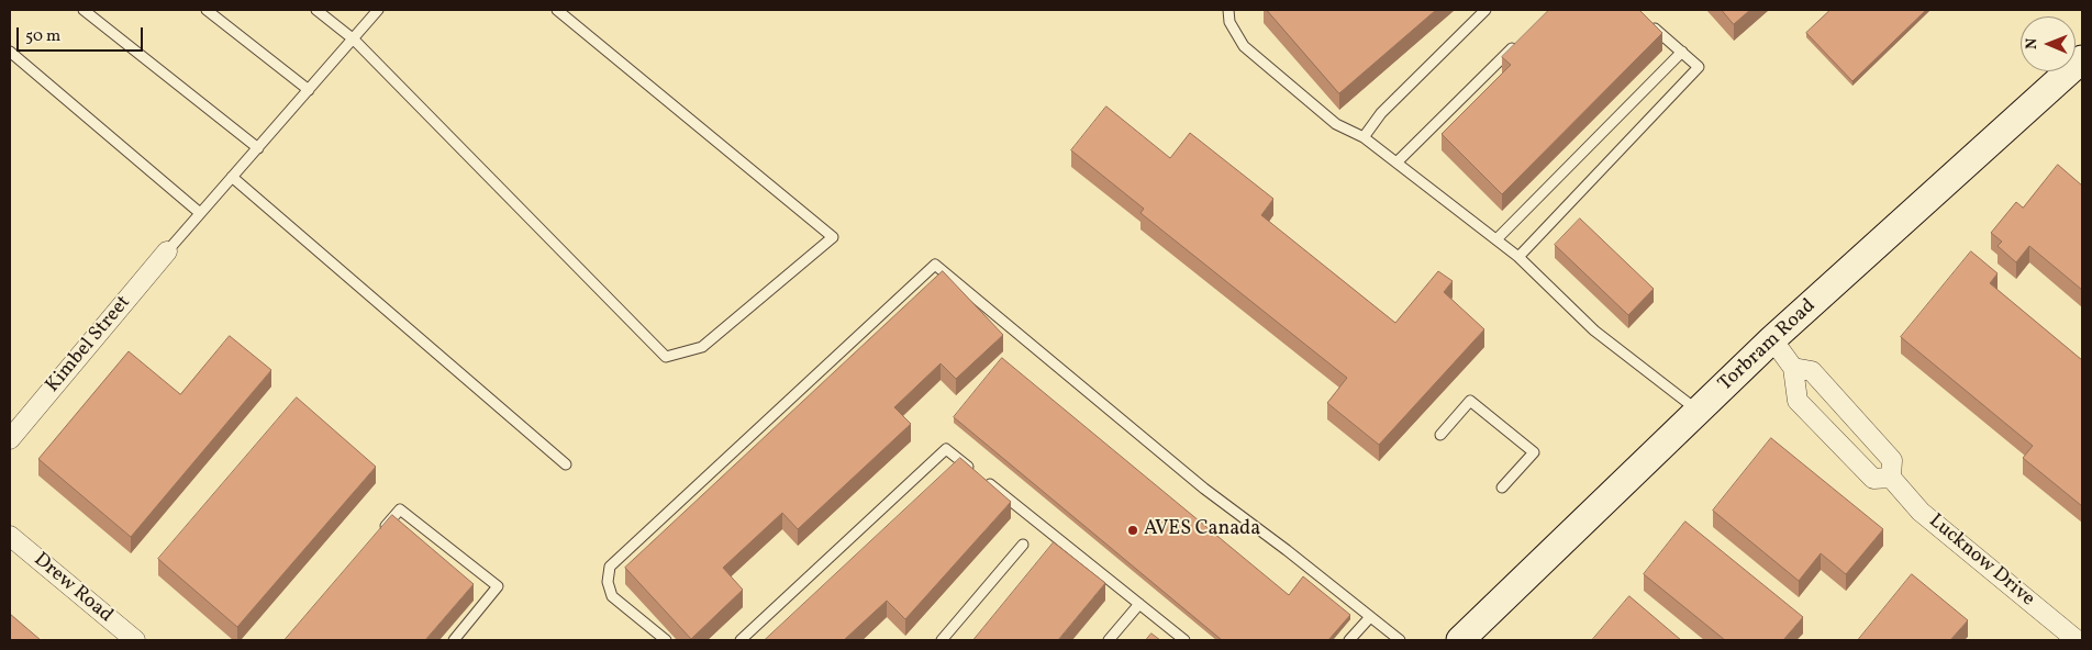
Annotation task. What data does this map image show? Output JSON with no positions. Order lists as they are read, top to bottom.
{
  "streets": {
    "main road": ["Torbram Road"],
    "street": ["Kimbel Street", "Lucknow Drive", "Drew Road"]
  },
  "places": ["AVES Canada"],
  "scale_bar": "50 m",
  "north": "left"
}
